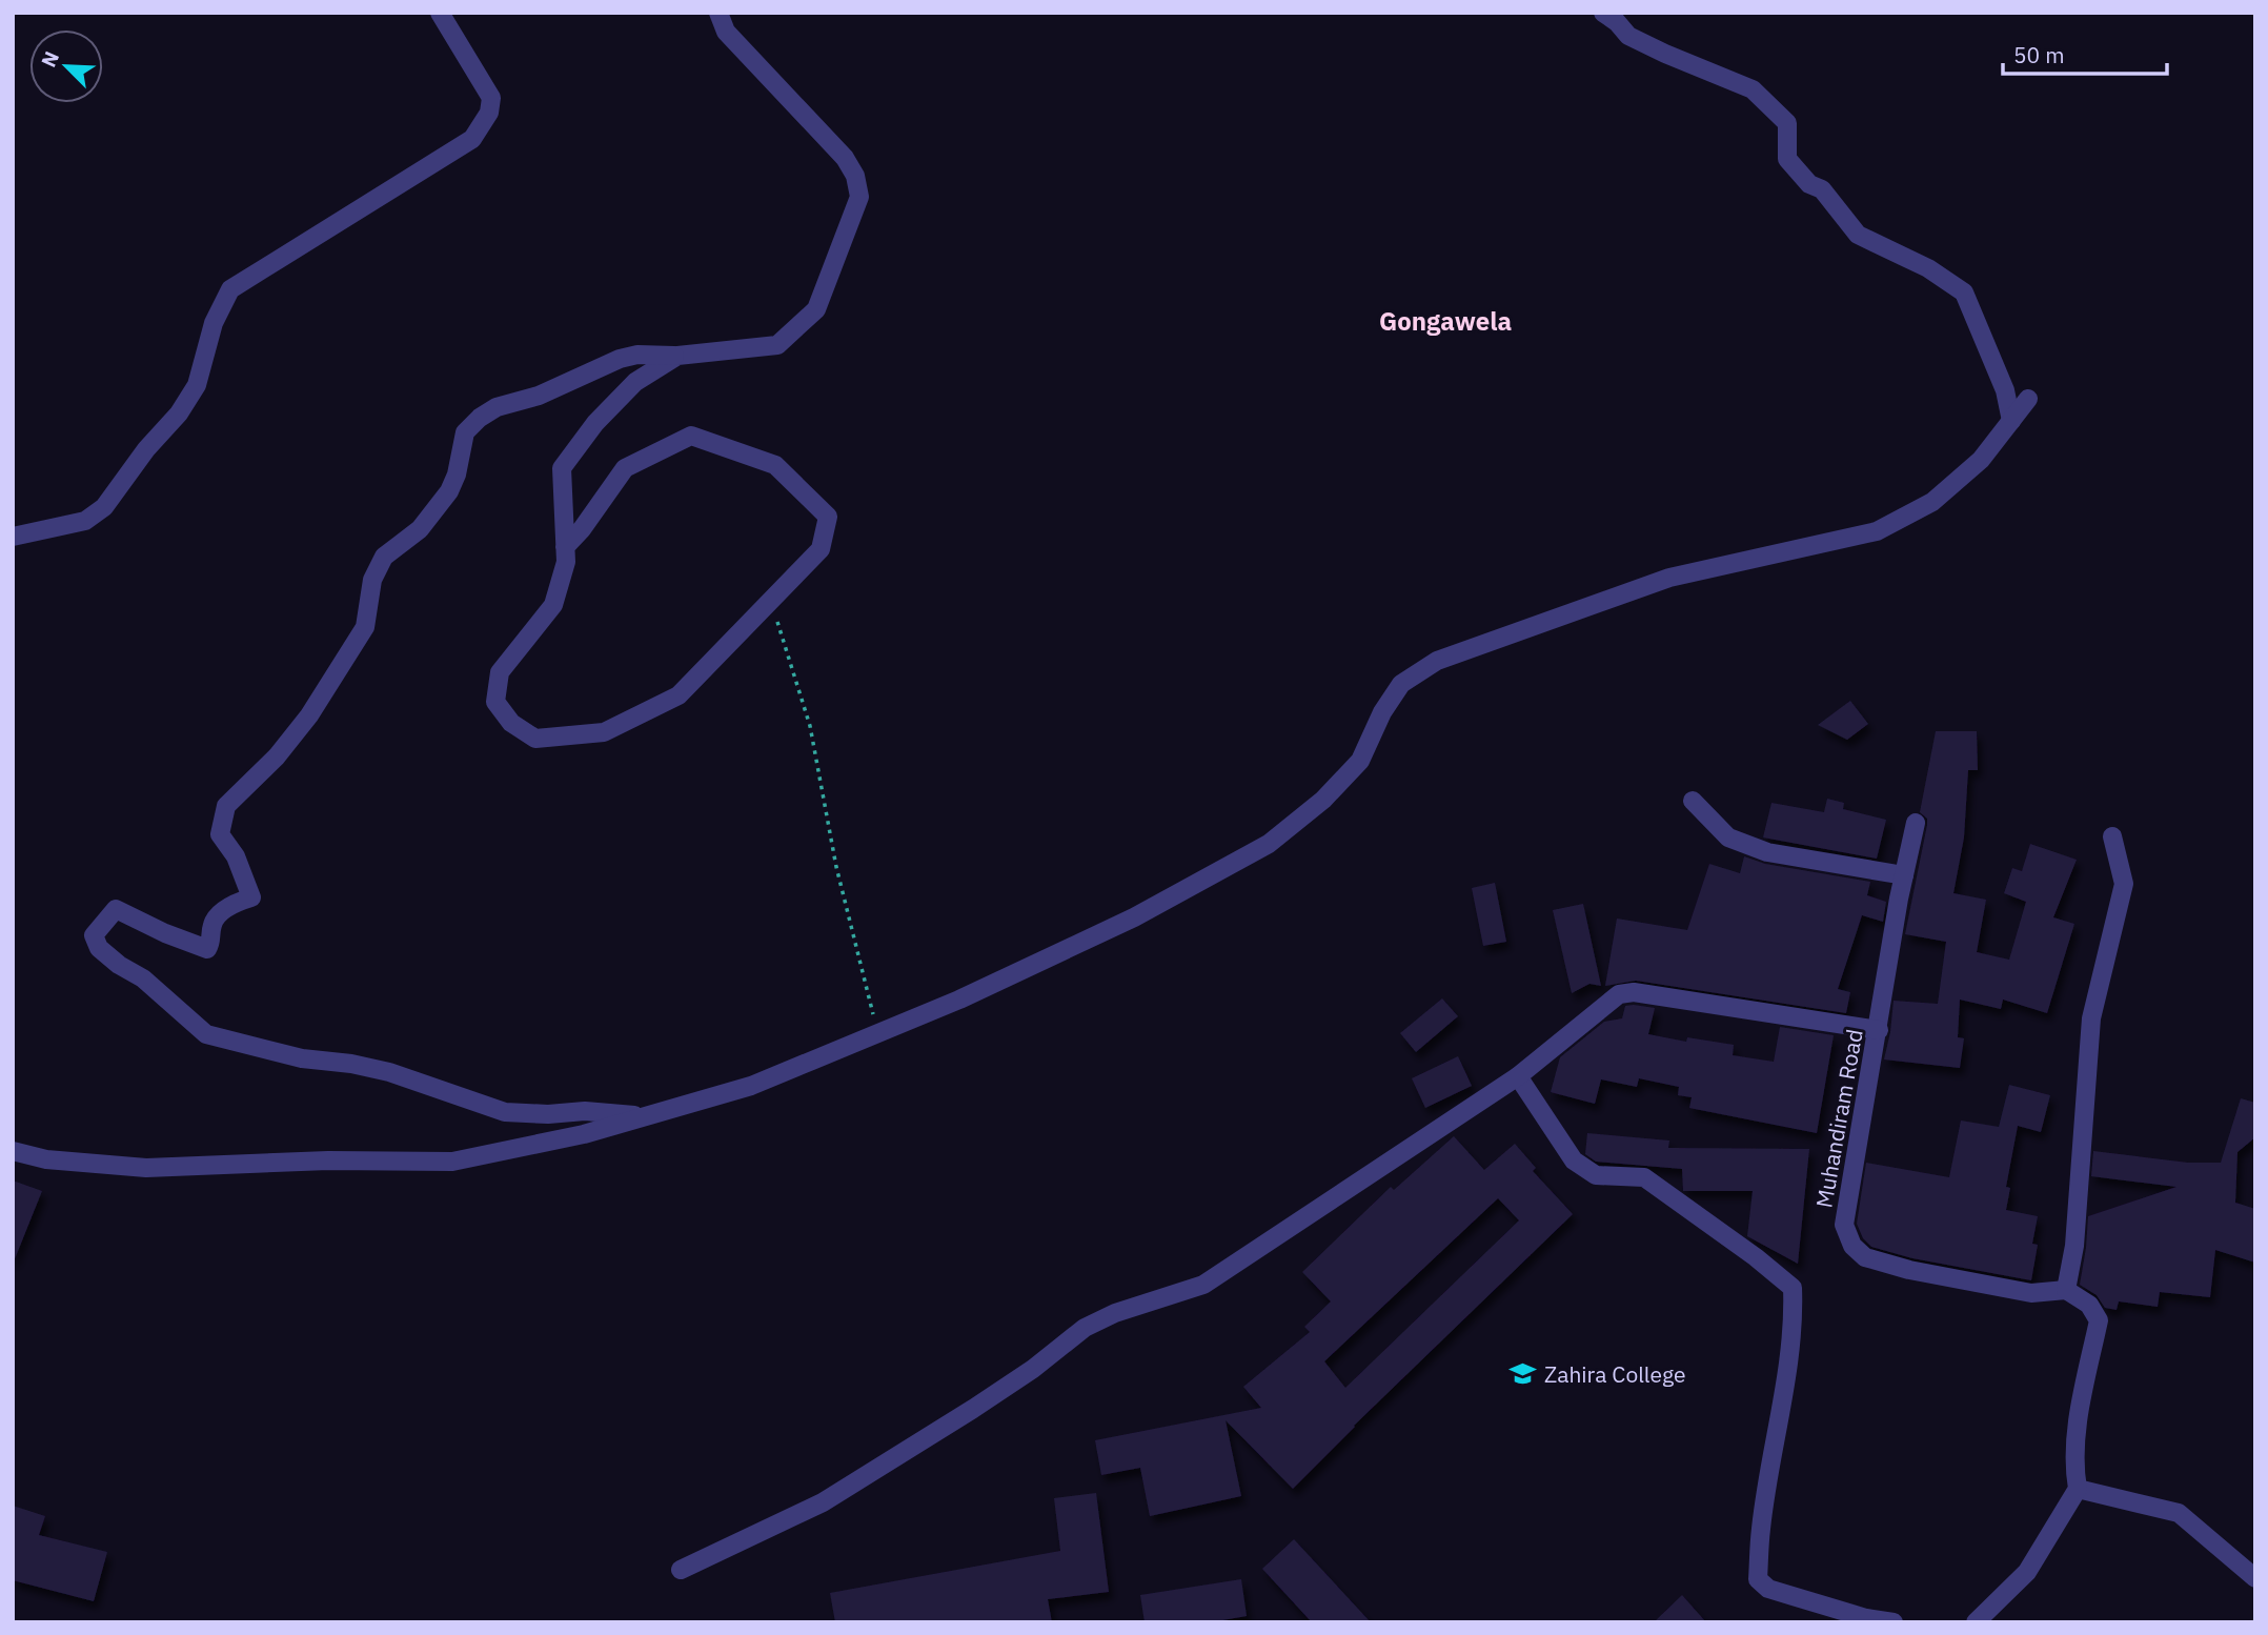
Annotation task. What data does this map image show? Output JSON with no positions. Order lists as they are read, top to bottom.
{
  "streets": {
    "street": ["Muhandiram Road"]
  },
  "districts": ["Gongawela"],
  "places": {
    "school or university": ["Zahira College"]
  },
  "scale_bar": "50 m",
  "north": "top left"
}
